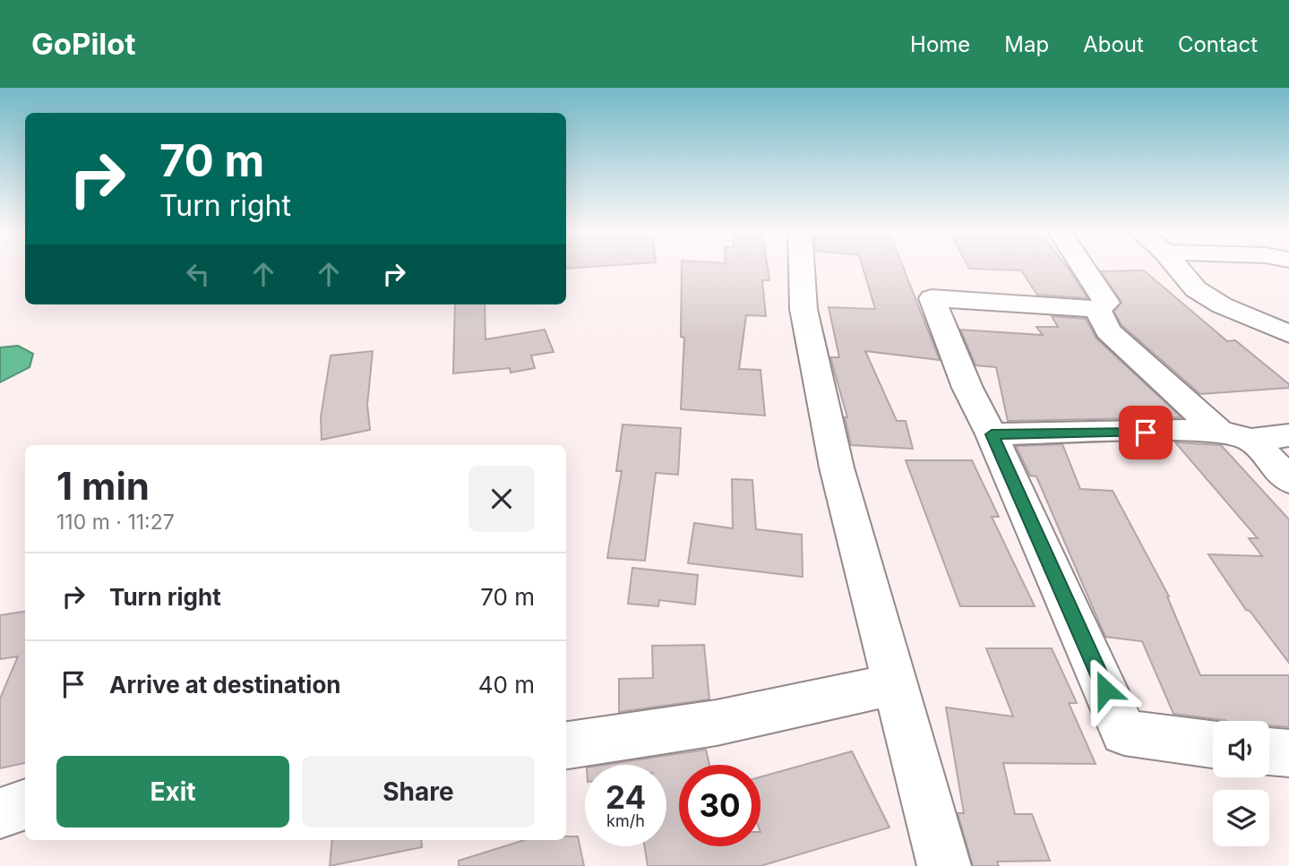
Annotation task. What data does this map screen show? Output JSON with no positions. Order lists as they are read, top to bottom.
{
  "page": {
    "header": "GoPilot",
    "nav": [
      "Home",
      "Map",
      "About",
      "Contact"
    ],
    "turn": ["70 m", "Turn right"],
    "heading": ["1 min", "110 m · 11:27"],
    "list": [
      {
        "name": "Turn right",
        "value": "70 m"
      },
      {
        "name": "Arrive at destination",
        "value": "40 m"
      }
    ],
    "buttons": ["Exit", "Share"],
    "speed": "24 km/h",
    "limit": "30"
  }
}
